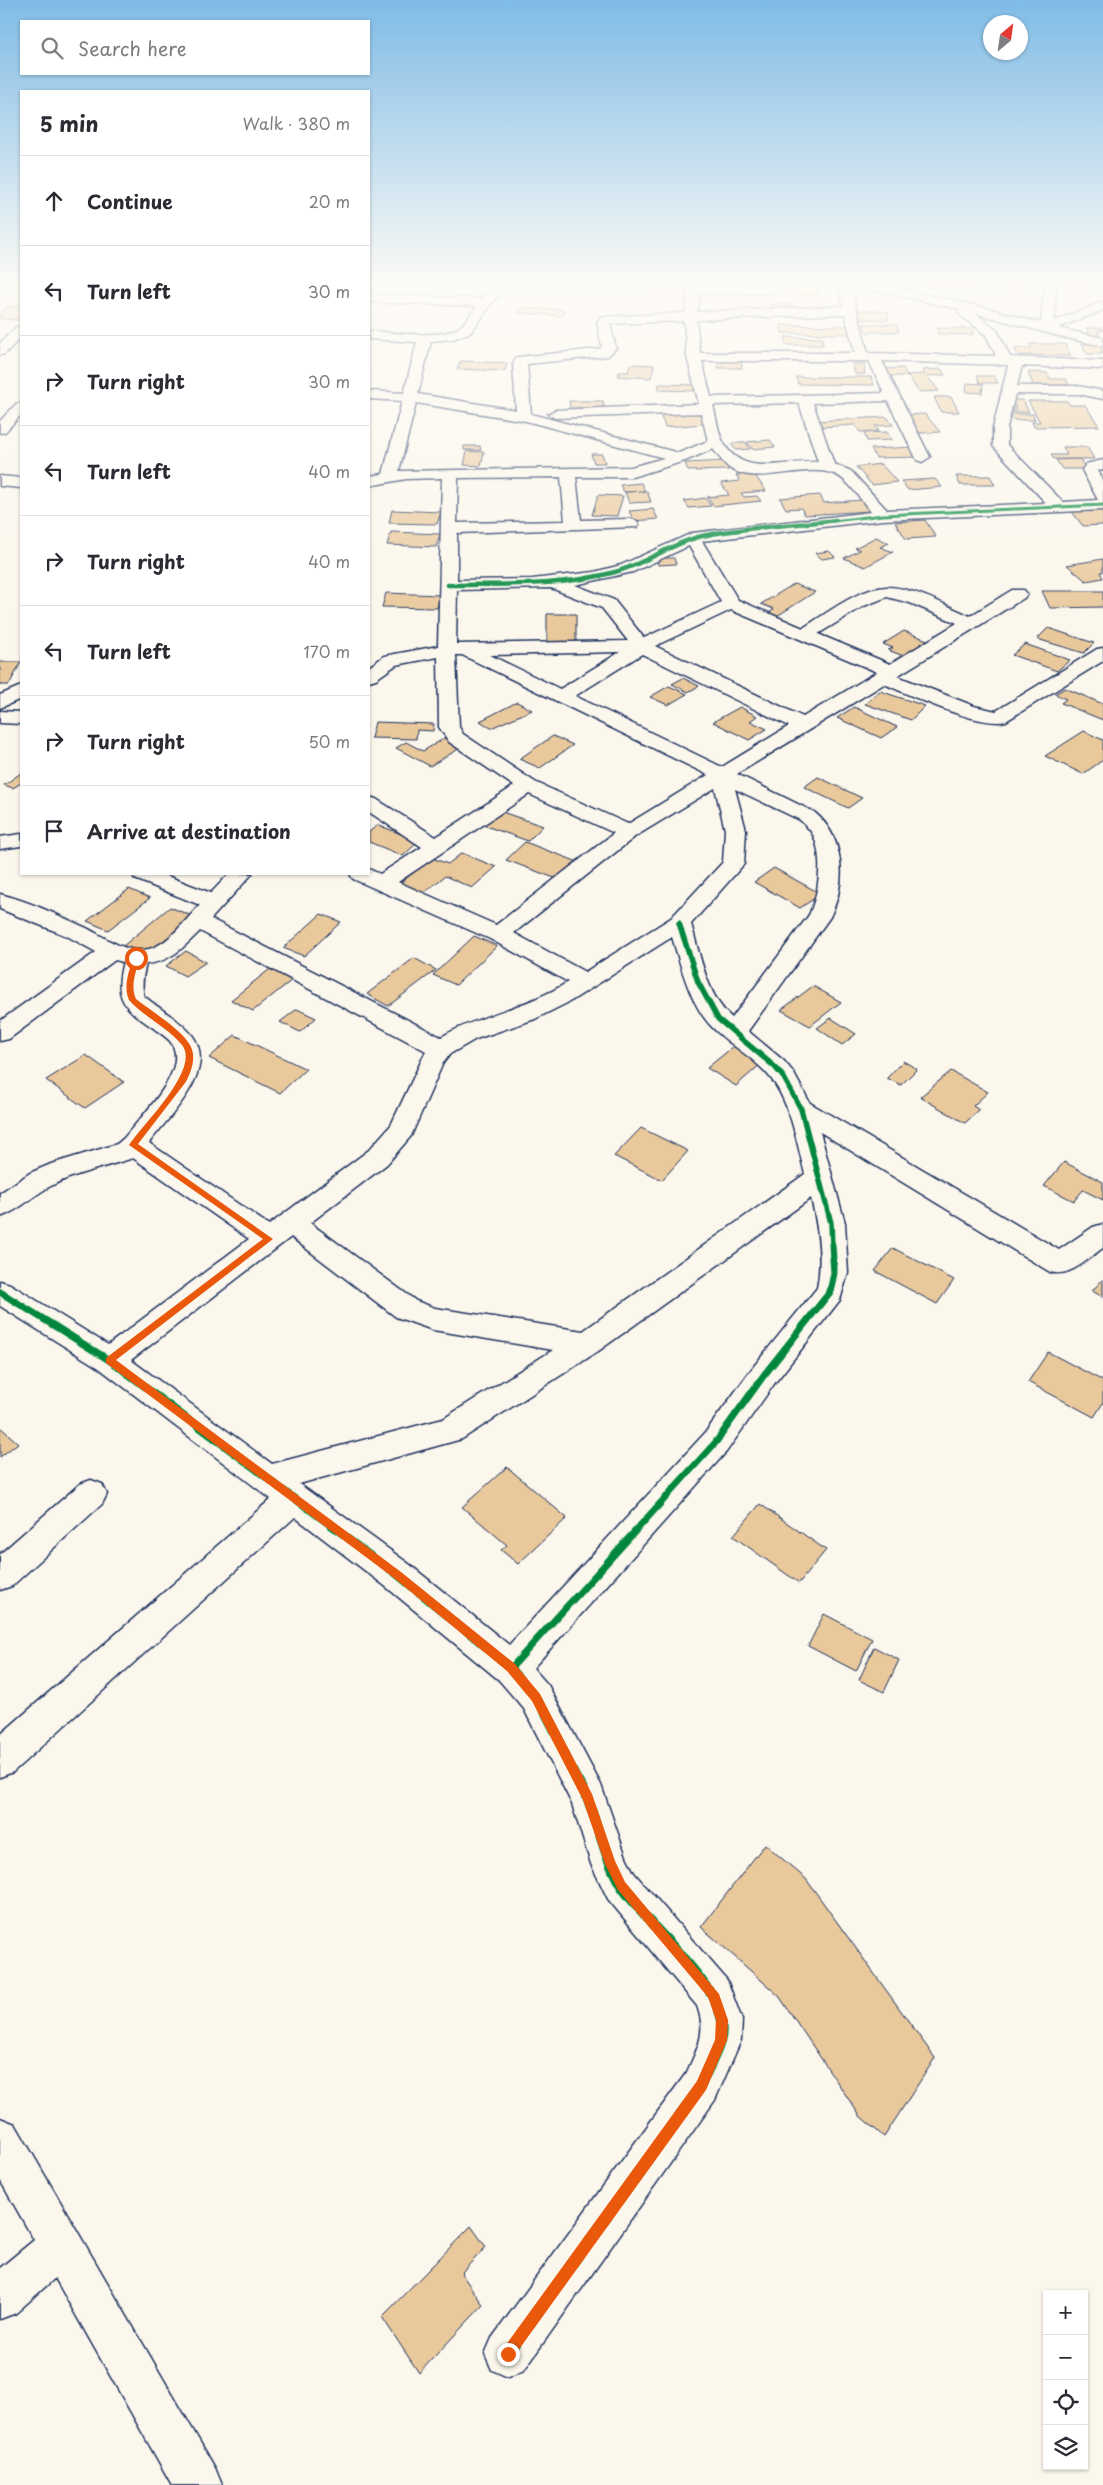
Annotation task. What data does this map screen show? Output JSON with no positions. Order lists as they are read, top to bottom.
{
  "north": "top right",
  "page": {
    "search": "Search here",
    "heading": ["5 min", "Walk · 380 m"],
    "list": [
      ["Continue", "20 m"],
      ["Turn left", "30 m"],
      ["Turn right", "30 m"],
      ["Turn left", "40 m"],
      ["Turn right", "40 m"],
      ["Turn left", "170 m"],
      ["Turn right", "50 m"],
      "Arrive at destination"
    ],
    "map_buttons": ["+", "−"]
  }
}
